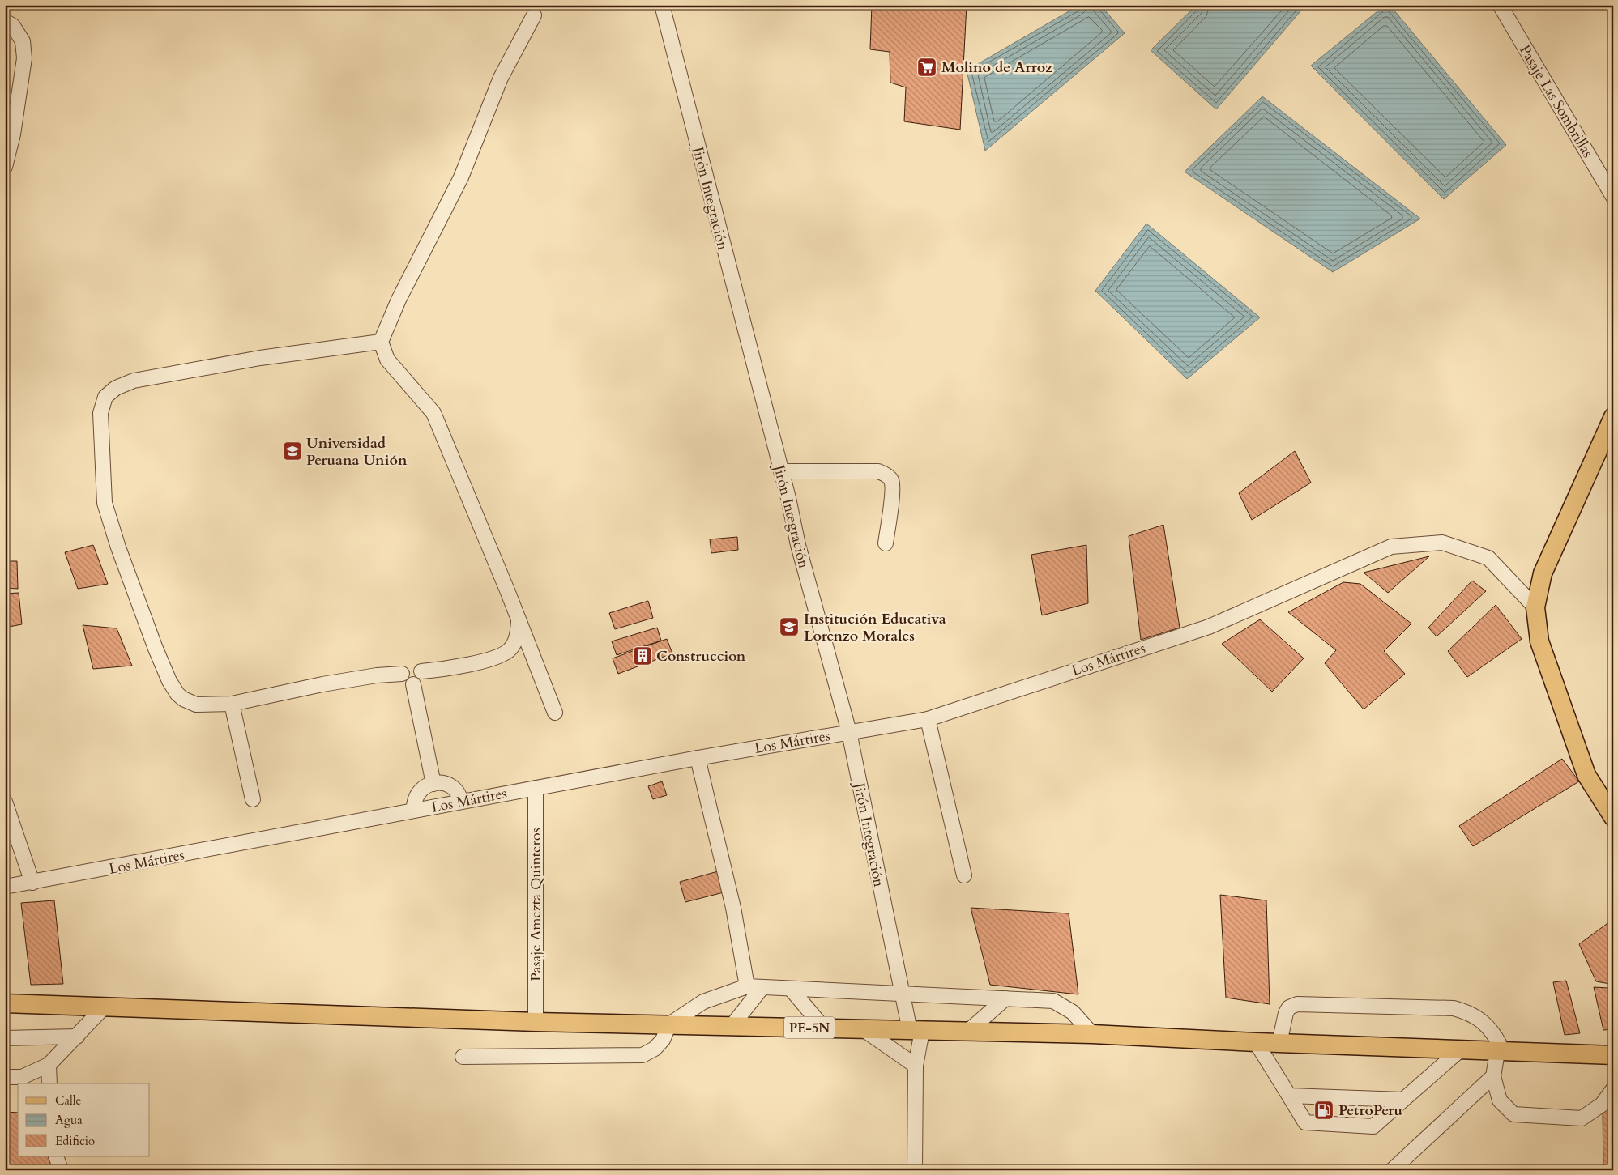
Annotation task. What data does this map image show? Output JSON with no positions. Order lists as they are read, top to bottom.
{
  "streets": {
    "main road": ["PE-5N"],
    "street": [
      "Pasaje Las Sombrillas",
      "Jirón Integración",
      "Los Mártires",
      "Pasaje Amezta Quinteros"
    ]
  },
  "crossings": [
    ["Jirón Integración", "Los Mártires"],
    ["Jirón Integración", "PE-5N"],
    ["Los Mártires", "Pasaje Amezta Quinteros"],
    ["Pasaje Amezta Quinteros", "PE-5N"]
  ],
  "places": {
    "supermarket": ["Molino de Arroz"],
    "school or university": ["Universidad Peruana Unión", "Institución Educativa Lorenzo Morales"],
    "building": ["Construccion"],
    "fuel station": ["PetroPeru"]
  },
  "legend": ["Calle", "Agua", "Edificio"]
}
